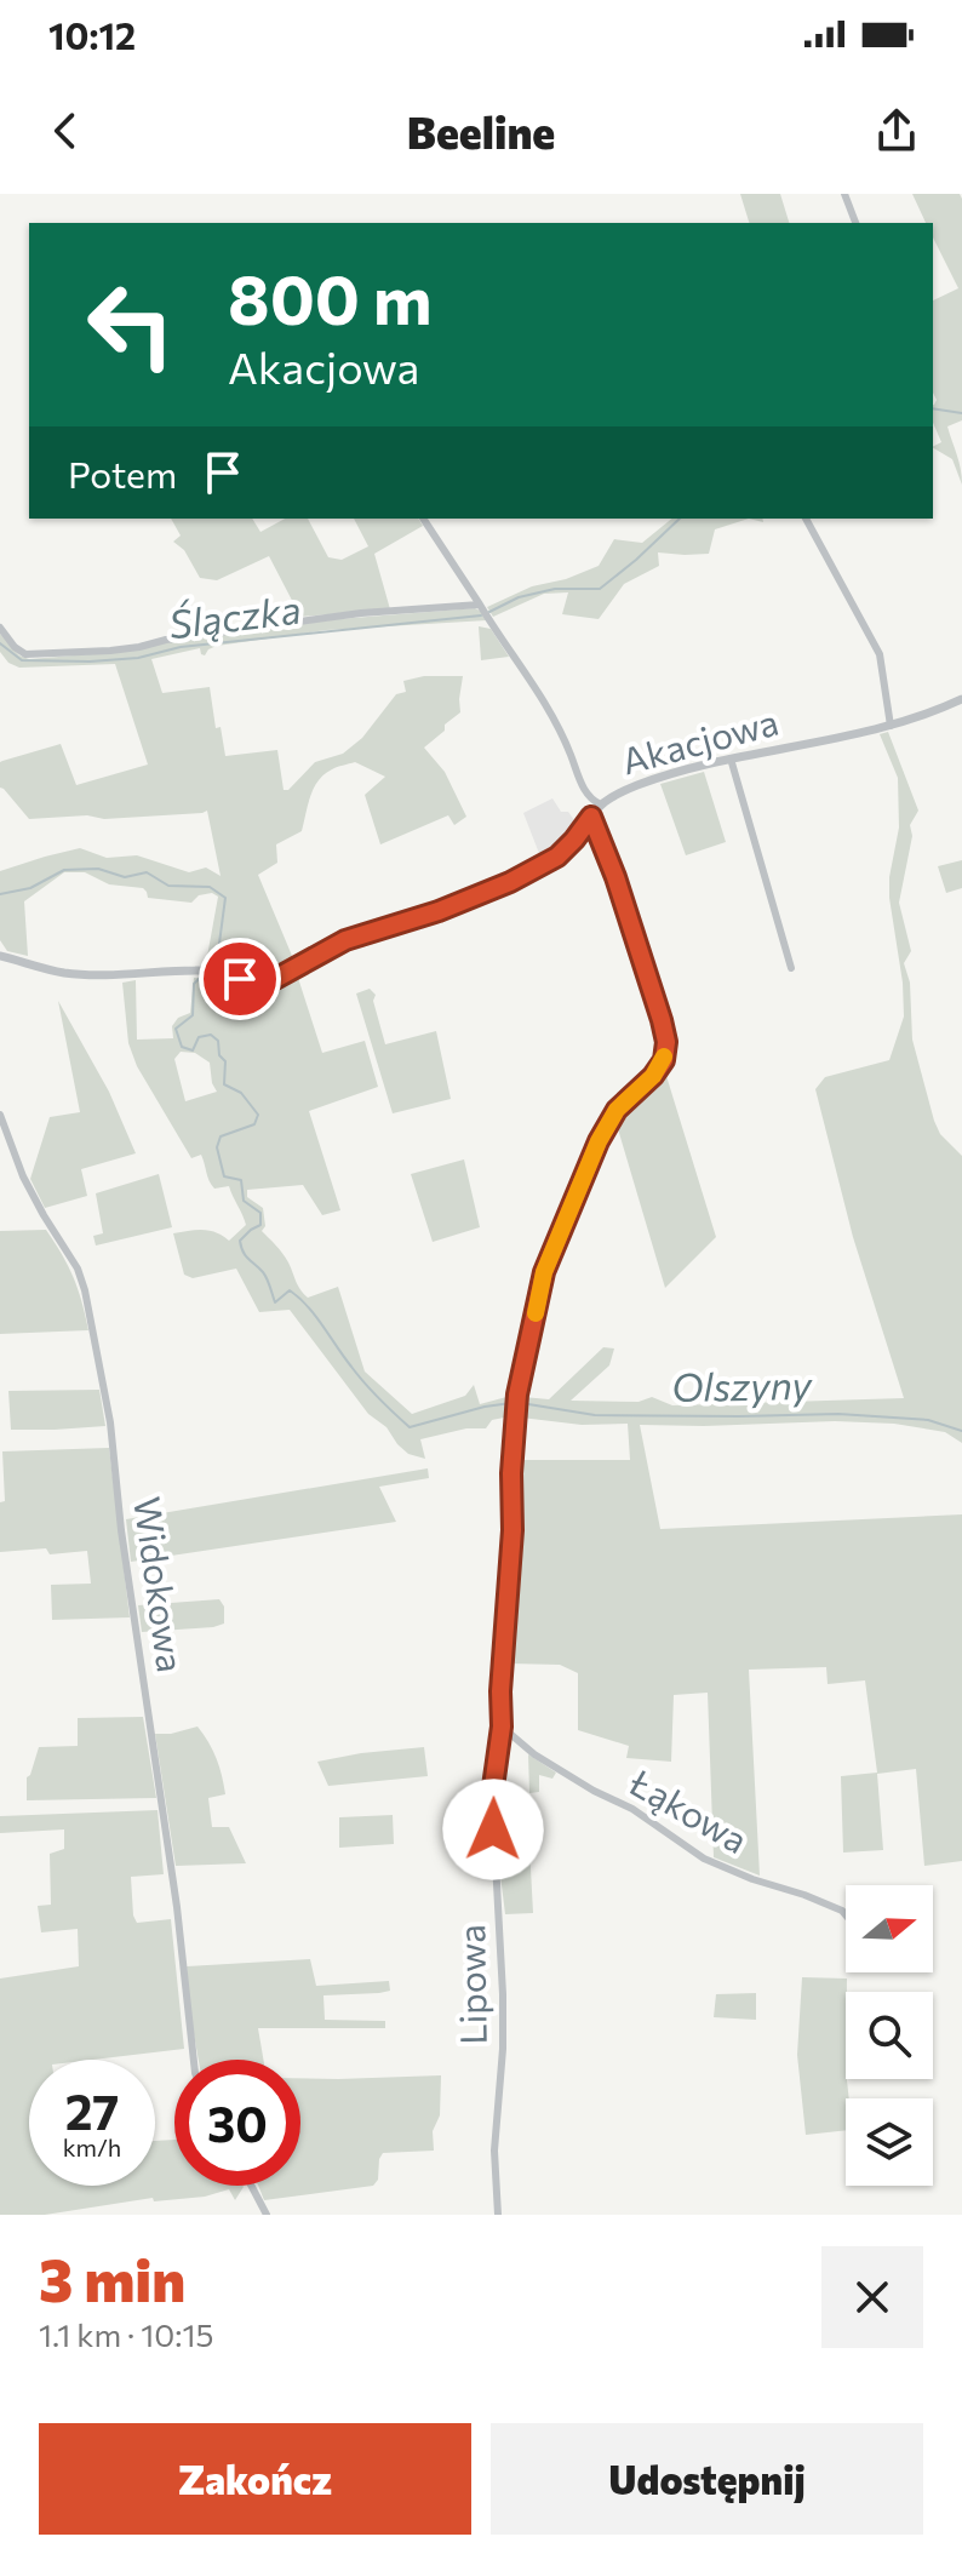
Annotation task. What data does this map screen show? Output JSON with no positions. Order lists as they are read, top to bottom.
{
  "streets": {
    "street": [
      "Akacjowa",
      "Widokowa",
      "Łąkowa",
      "Lipowa"
    ]
  },
  "crossings": [
    ["Akacjowa", "Lipowa"],
    ["Łąkowa", "Lipowa"]
  ],
  "water": ["Ślączka", "Olszyny"],
  "north": "right",
  "page": {
    "status": "10:12",
    "header": "Beeline",
    "turn": ["800 m", "Akacjowa"],
    "then": "Potem",
    "speed": "27 km/h",
    "limit": "30",
    "heading": ["3 min", "1.1 km · 10:15"],
    "buttons": ["Zakończ", "Udostępnij"]
  }
}
